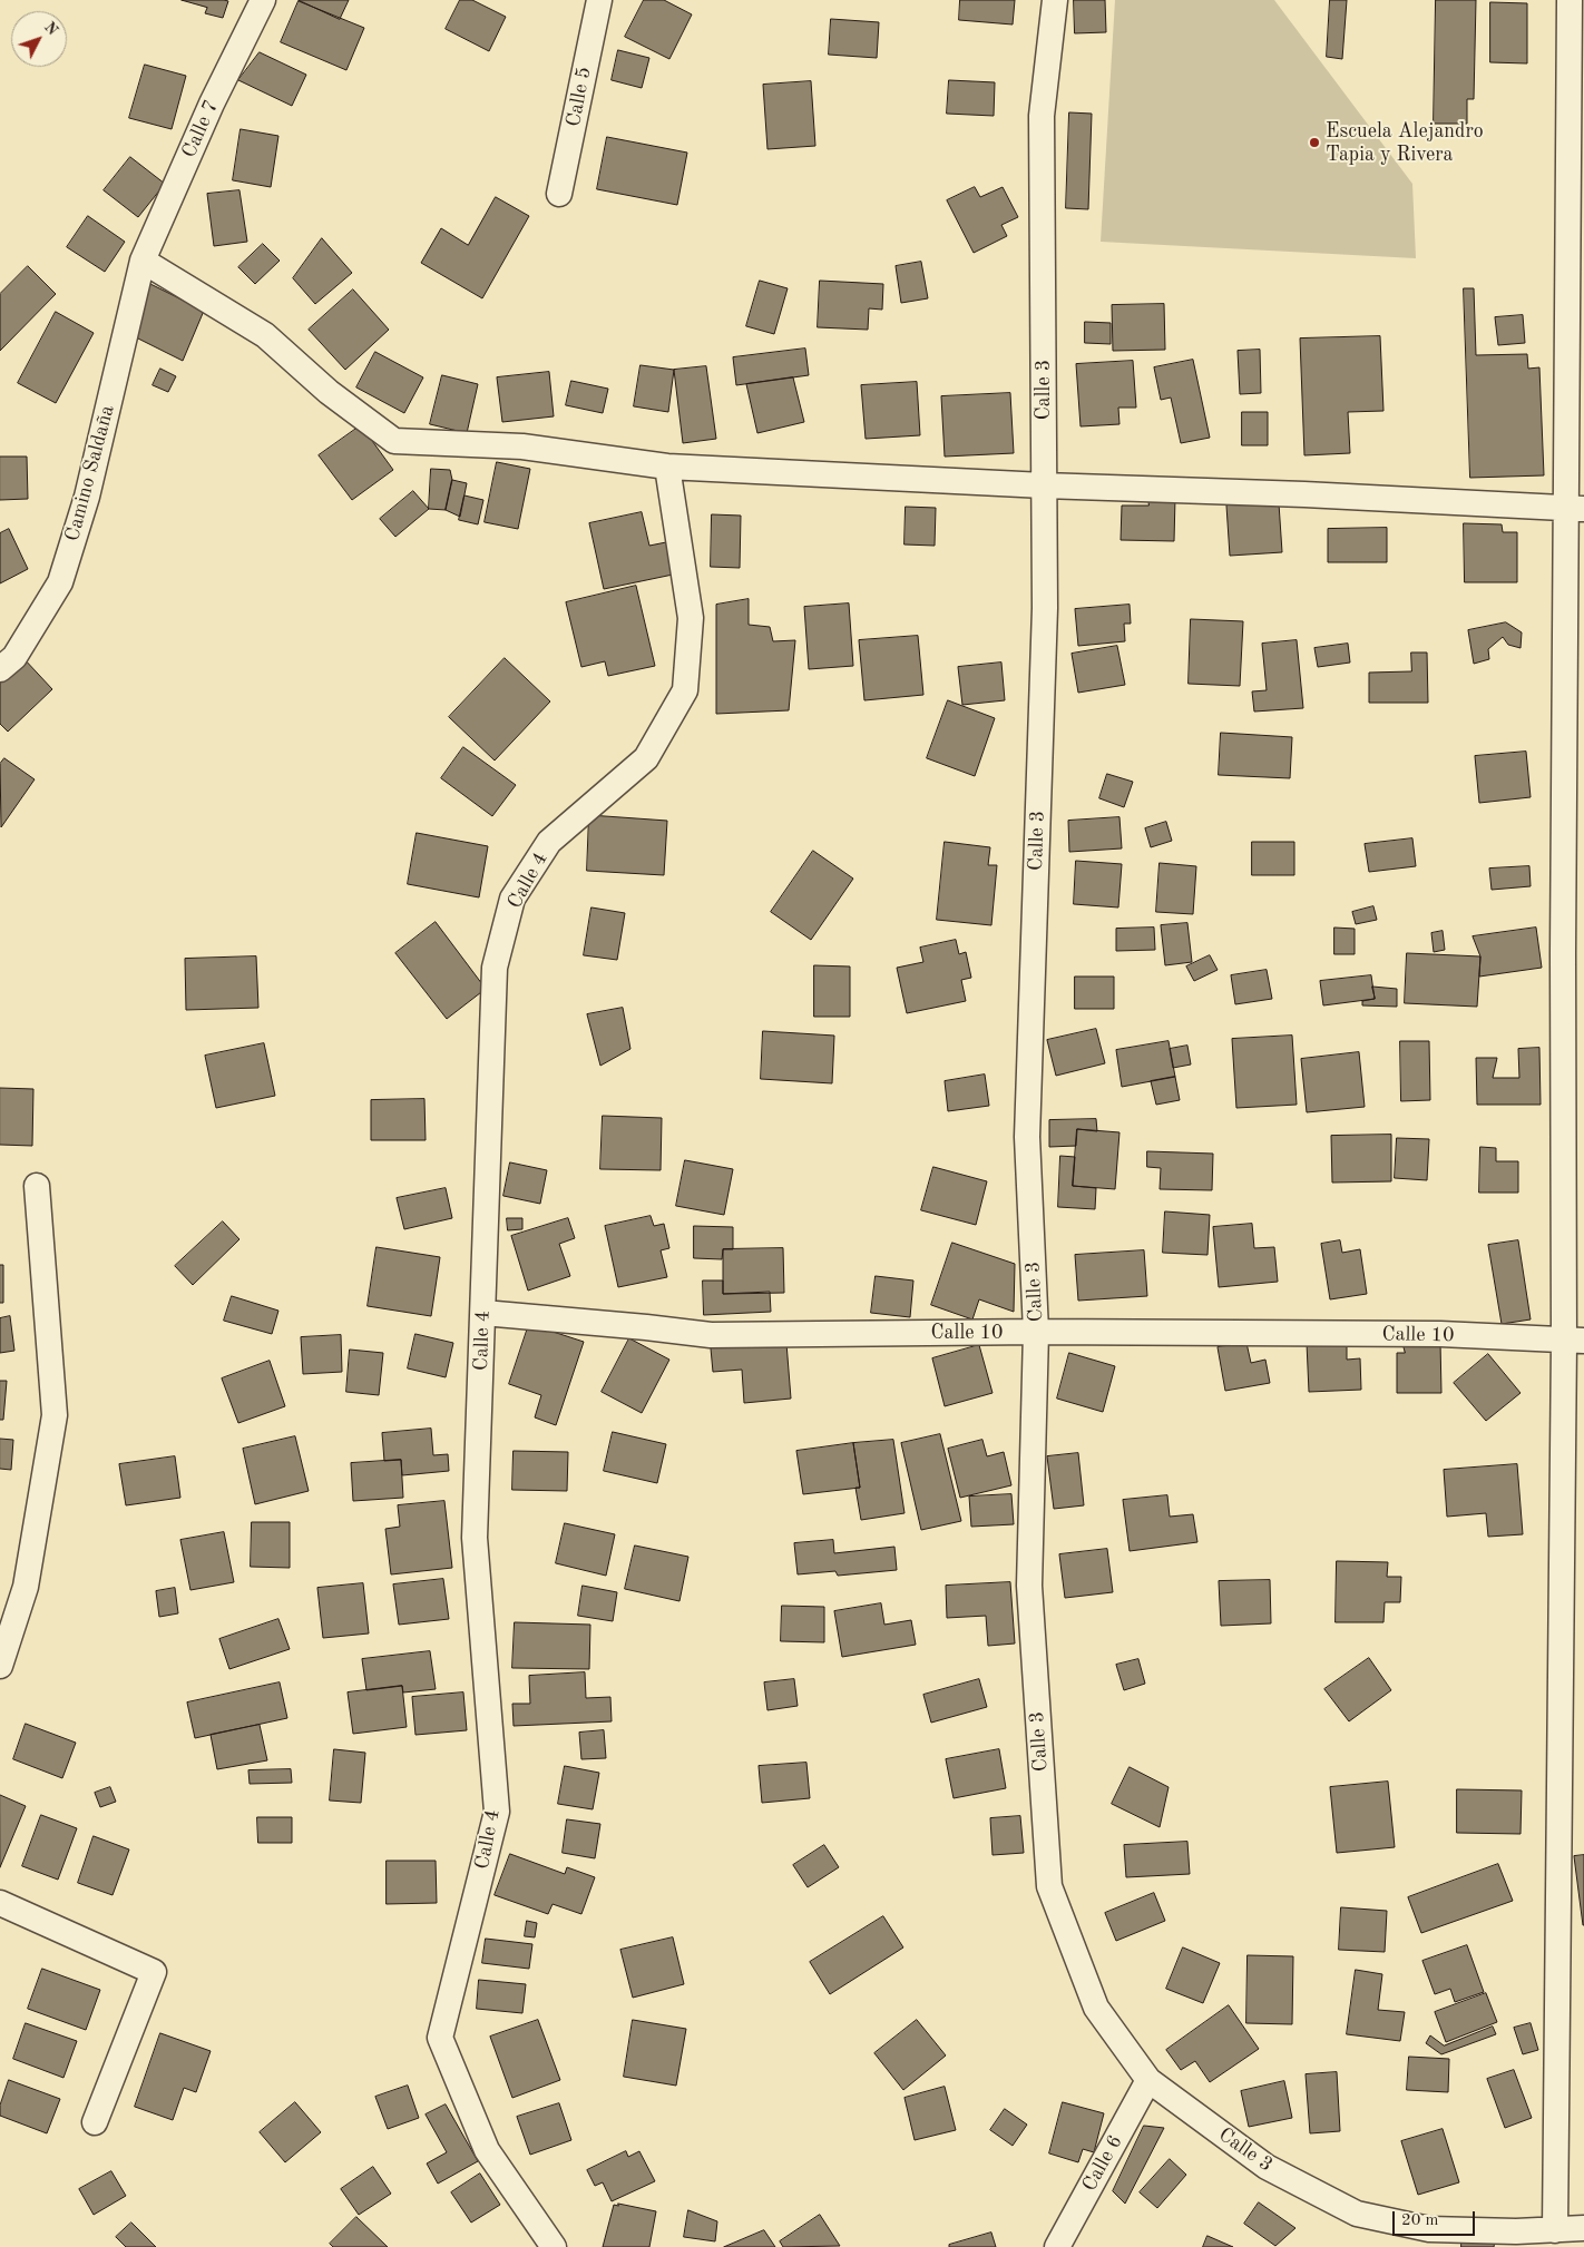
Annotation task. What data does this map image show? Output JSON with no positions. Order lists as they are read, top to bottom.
{
  "streets": {
    "street": [
      "Calle 5",
      "Calle 7",
      "Calle 3",
      "Camino Saldaña",
      "Calle 4",
      "Calle 10",
      "Calle 6"
    ]
  },
  "crossings": [
    ["Calle 7", "Camino Saldaña"],
    ["Calle 3", "Calle 10"],
    ["Calle 3", "Calle 6"],
    ["Calle 4", "Calle 10"]
  ],
  "places": ["Escuela Alejandro Tapia y Rivera"],
  "scale_bar": "20 m",
  "north": "top right"
}
